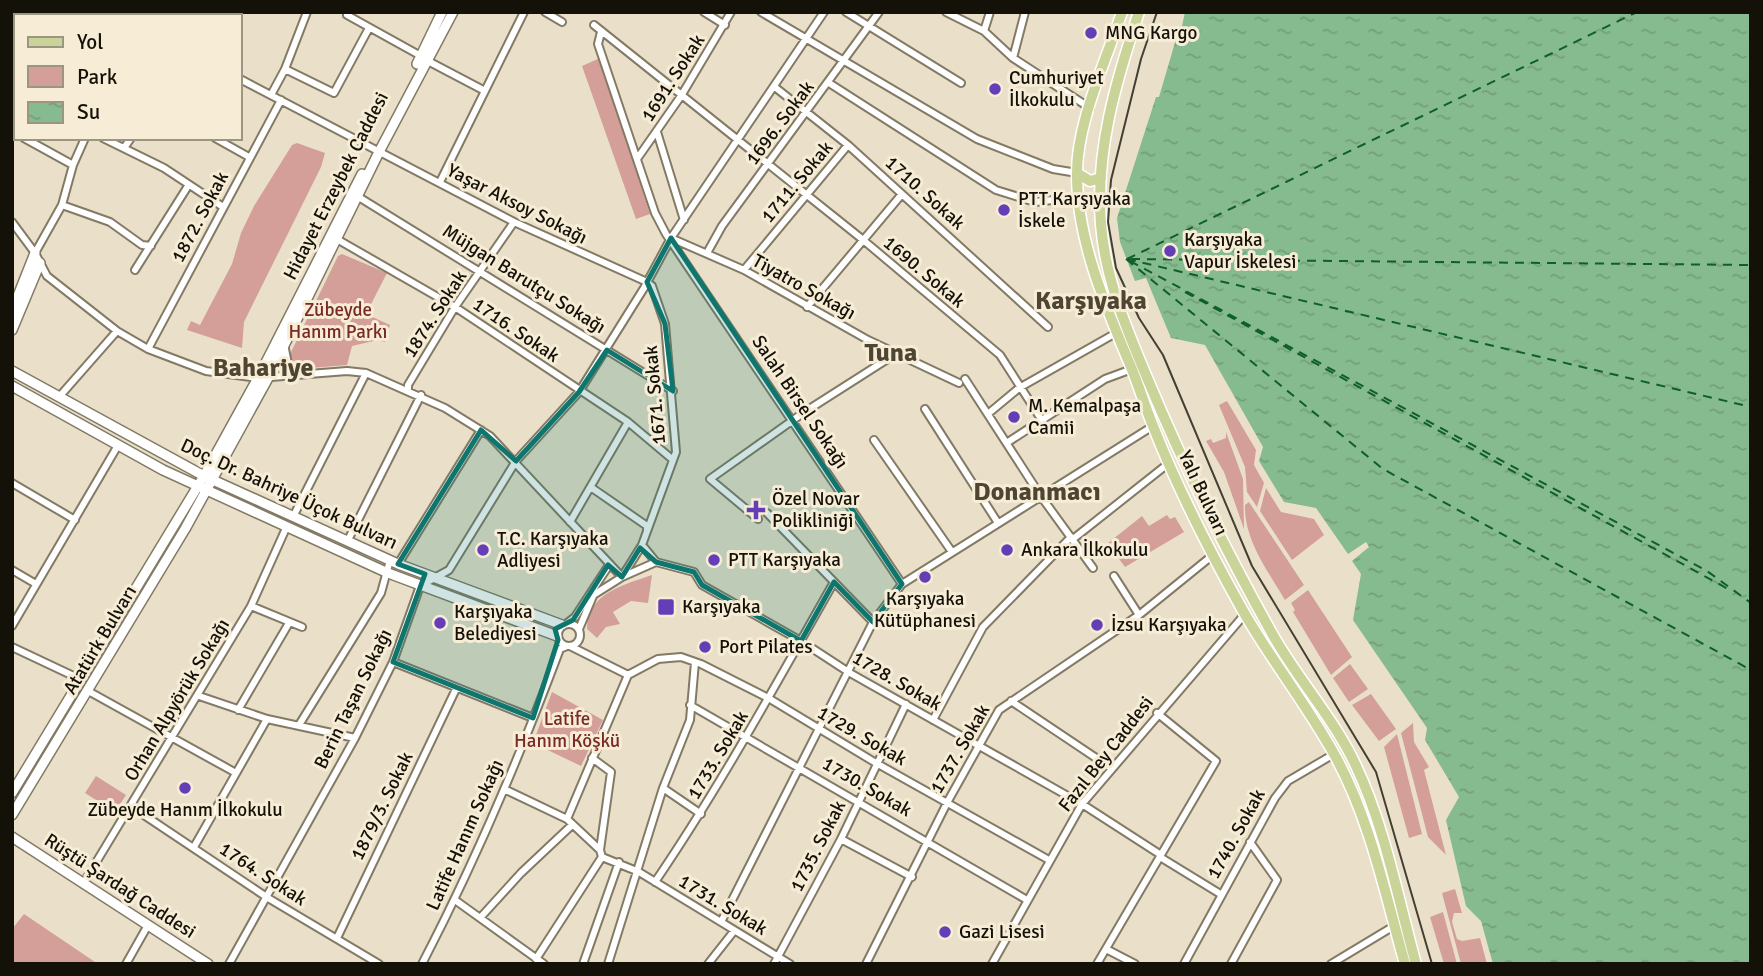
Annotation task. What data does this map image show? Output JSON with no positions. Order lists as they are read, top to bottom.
{
  "streets": {
    "main road": [
      "Hidayet Erzeybek Caddesi",
      "Yalı Bulvarı",
      "Doç. Dr. Bahriye Üçok Bulvarı",
      "Atatürk Bulvarı",
      "1740. Sokak",
      "Rüştü Şardağ Caddesi"
    ],
    "street": [
      "1691. Sokak",
      "1696. Sokak",
      "1711. Sokak",
      "1710. Sokak",
      "Yaşar Aksoy Sokağı",
      "1872. Sokak",
      "1690. Sokak",
      "Müjgan Barutçu Sokağı",
      "Tiyatro Sokağı",
      "1874. Sokak",
      "1716. Sokak",
      "1671. Sokak",
      "Salah Birsel Sokağı",
      "1728. Sokak",
      "Berin Taşan Sokağı",
      "Orhan Alpyörük Sokağı",
      "1729. Sokak",
      "1737. Sokak",
      "Fazıl Bey Caddesi",
      "1733. Sokak",
      "1730. Sokak",
      "1879/3. Sokak",
      "Latife Hanım Sokağı",
      "1735. Sokak",
      "1764. Sokak",
      "1731. Sokak"
    ]
  },
  "crossings": [
    ["1691. Sokak", "1690. Sokak"],
    ["1691. Sokak", "Salah Birsel Sokağı"],
    ["1696. Sokak", "1710. Sokak"],
    ["1696. Sokak", "1690. Sokak"],
    ["1696. Sokak", "Tiyatro Sokağı"],
    ["1711. Sokak", "1710. Sokak"],
    ["1711. Sokak", "1690. Sokak"],
    ["1711. Sokak", "Tiyatro Sokağı"],
    ["Hidayet Erzeybek Caddesi", "Yaşar Aksoy Sokağı"],
    ["Hidayet Erzeybek Caddesi", "Müjgan Barutçu Sokağı"],
    ["Hidayet Erzeybek Caddesi", "1716. Sokak"],
    ["Hidayet Erzeybek Caddesi", "Doç. Dr. Bahriye Üçok Bulvarı"],
    ["Hidayet Erzeybek Caddesi", "Atatürk Bulvarı"],
    ["Yaşar Aksoy Sokağı", "1872. Sokak"],
    ["Yaşar Aksoy Sokağı", "1874. Sokak"],
    ["Yaşar Aksoy Sokağı", "1671. Sokak"],
    ["1690. Sokak", "Salah Birsel Sokağı"],
    ["Müjgan Barutçu Sokağı", "1874. Sokak"],
    ["Müjgan Barutçu Sokağı", "1671. Sokak"],
    ["Tiyatro Sokağı", "Salah Birsel Sokağı"],
    ["1874. Sokak", "1716. Sokak"],
    ["1716. Sokak", "1671. Sokak"],
    ["Yalı Bulvarı", "1737. Sokak"],
    ["Yalı Bulvarı", "Fazıl Bey Caddesi"],
    ["Yalı Bulvarı", "1740. Sokak"],
    ["Doç. Dr. Bahriye Üçok Bulvarı", "Atatürk Bulvarı"],
    ["Doç. Dr. Bahriye Üçok Bulvarı", "Berin Taşan Sokağı"],
    ["Doç. Dr. Bahriye Üçok Bulvarı", "Orhan Alpyörük Sokağı"],
    ["Doç. Dr. Bahriye Üçok Bulvarı", "Latife Hanım Sokağı"],
    ["1728. Sokak", "1737. Sokak"],
    ["1728. Sokak", "Fazıl Bey Caddesi"],
    ["1728. Sokak", "1733. Sokak"],
    ["1728. Sokak", "1740. Sokak"],
    ["1728. Sokak", "1735. Sokak"],
    ["Berin Taşan Sokağı", "1764. Sokak"],
    ["Orhan Alpyörük Sokağı", "1764. Sokak"],
    ["Orhan Alpyörük Sokağı", "Rüştü Şardağ Caddesi"],
    ["1729. Sokak", "1737. Sokak"],
    ["1729. Sokak", "Fazıl Bey Caddesi"],
    ["1729. Sokak", "1733. Sokak"],
    ["1729. Sokak", "1735. Sokak"],
    ["1737. Sokak", "1730. Sokak"],
    ["Fazıl Bey Caddesi", "1730. Sokak"],
    ["1733. Sokak", "1730. Sokak"],
    ["1733. Sokak", "1731. Sokak"],
    ["1730. Sokak", "1735. Sokak"],
    ["1879/3. Sokak", "1764. Sokak"],
    ["1735. Sokak", "1731. Sokak"]
  ],
  "districts": [
    "Karşıyaka",
    "Tuna",
    "Bahariye",
    "Donanmacı"
  ],
  "parks": ["Zübeyde Hanım Parkı", "Latife Hanım Köşkü"],
  "places": {
    "other": [
      "MNG Kargo",
      "Cumhuriyet İlkokulu",
      "PTT Karşıyaka İskele",
      "Karşıyaka Vapur İskelesi",
      "M. Kemalpaşa Camii",
      "T.C. Karşıyaka Adliyesi",
      "Ankara İlkokulu",
      "PTT Karşıyaka",
      "Karşıyaka Kütüphanesi",
      "Karşıyaka Belediyesi",
      "İzsu Karşıyaka",
      "Port Pilates",
      "Zübeyde Hanım İlkokulu",
      "Gazi Lisesi"
    ],
    "health": ["Özel Novar Polikliniği"],
    "transit": ["Karşıyaka"]
  },
  "legend": ["Yol", "Park", "Su"]
}
